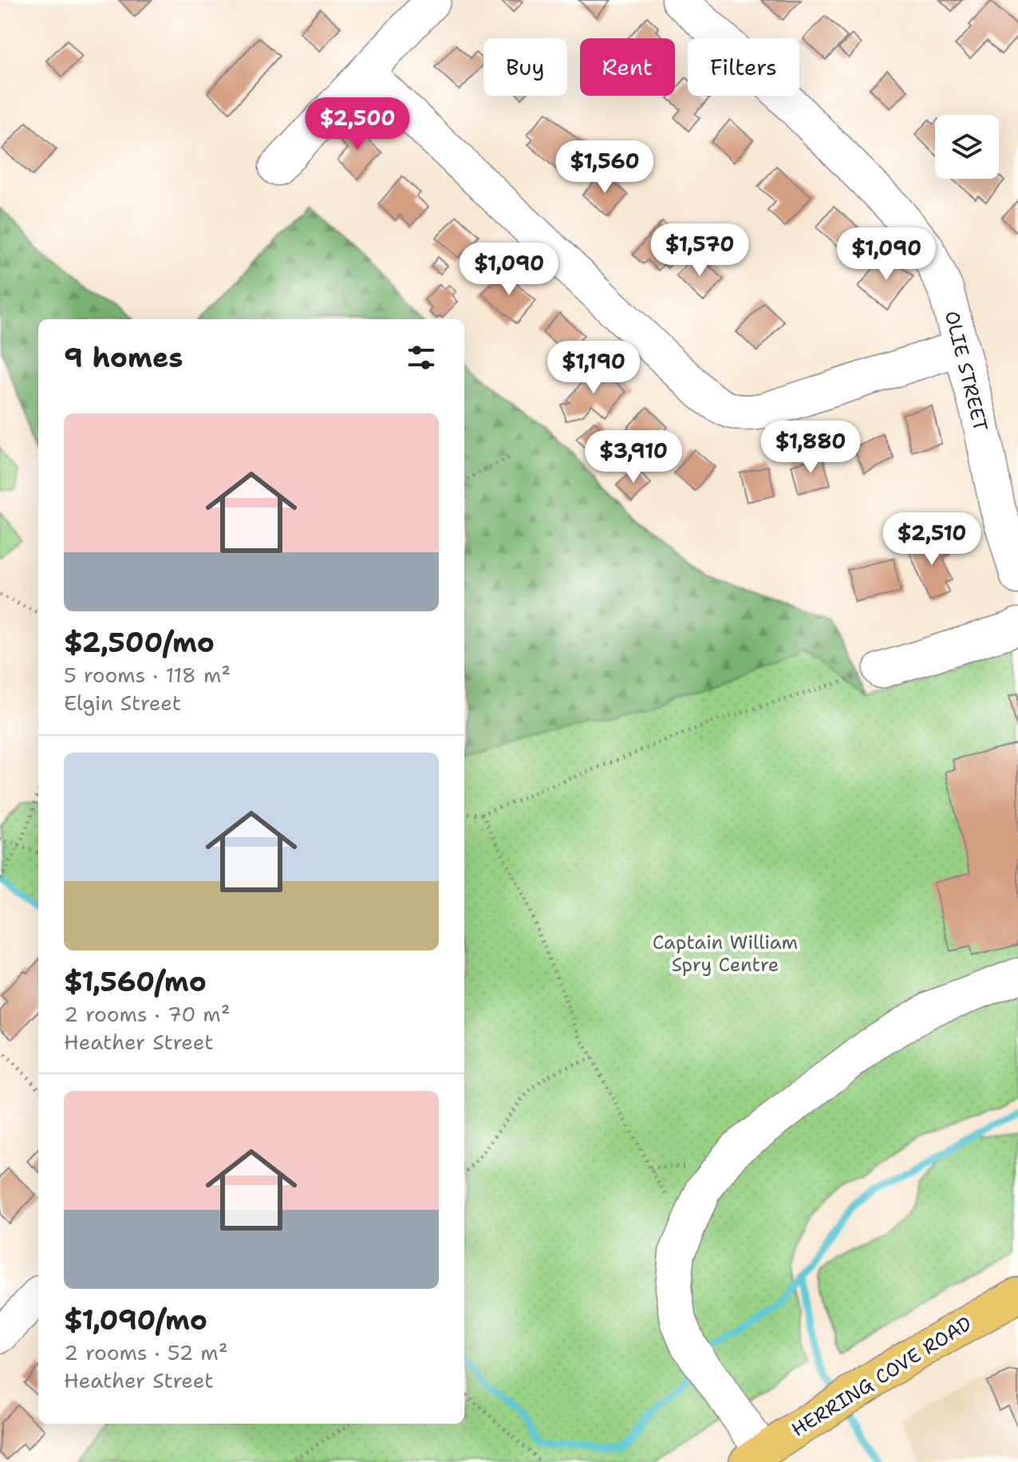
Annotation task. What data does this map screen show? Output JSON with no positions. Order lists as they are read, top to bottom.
{
  "streets": {
    "main road": ["HERRING COVE ROAD"],
    "street": ["OLIE STREET"]
  },
  "parks": ["Captain William Spry Centre"],
  "page": {
    "chip": ["Buy", "Rent", "Filters"],
    "price": [
      "$2,500",
      "$1,560",
      "$1,570",
      "$1,090",
      "$1,090",
      "$1,190",
      "$1,880",
      "$3,910",
      "$2,510"
    ],
    "heading": "9 homes",
    "list": [
      {
        "name": "$2,500/mo",
        "note": "5 rooms · 118 m² · Elgin Street"
      },
      {
        "name": "$1,560/mo",
        "note": "2 rooms · 70 m² · Heather Street"
      },
      {
        "name": "$1,090/mo",
        "note": "2 rooms · 52 m² · Heather Street"
      }
    ]
  }
}
